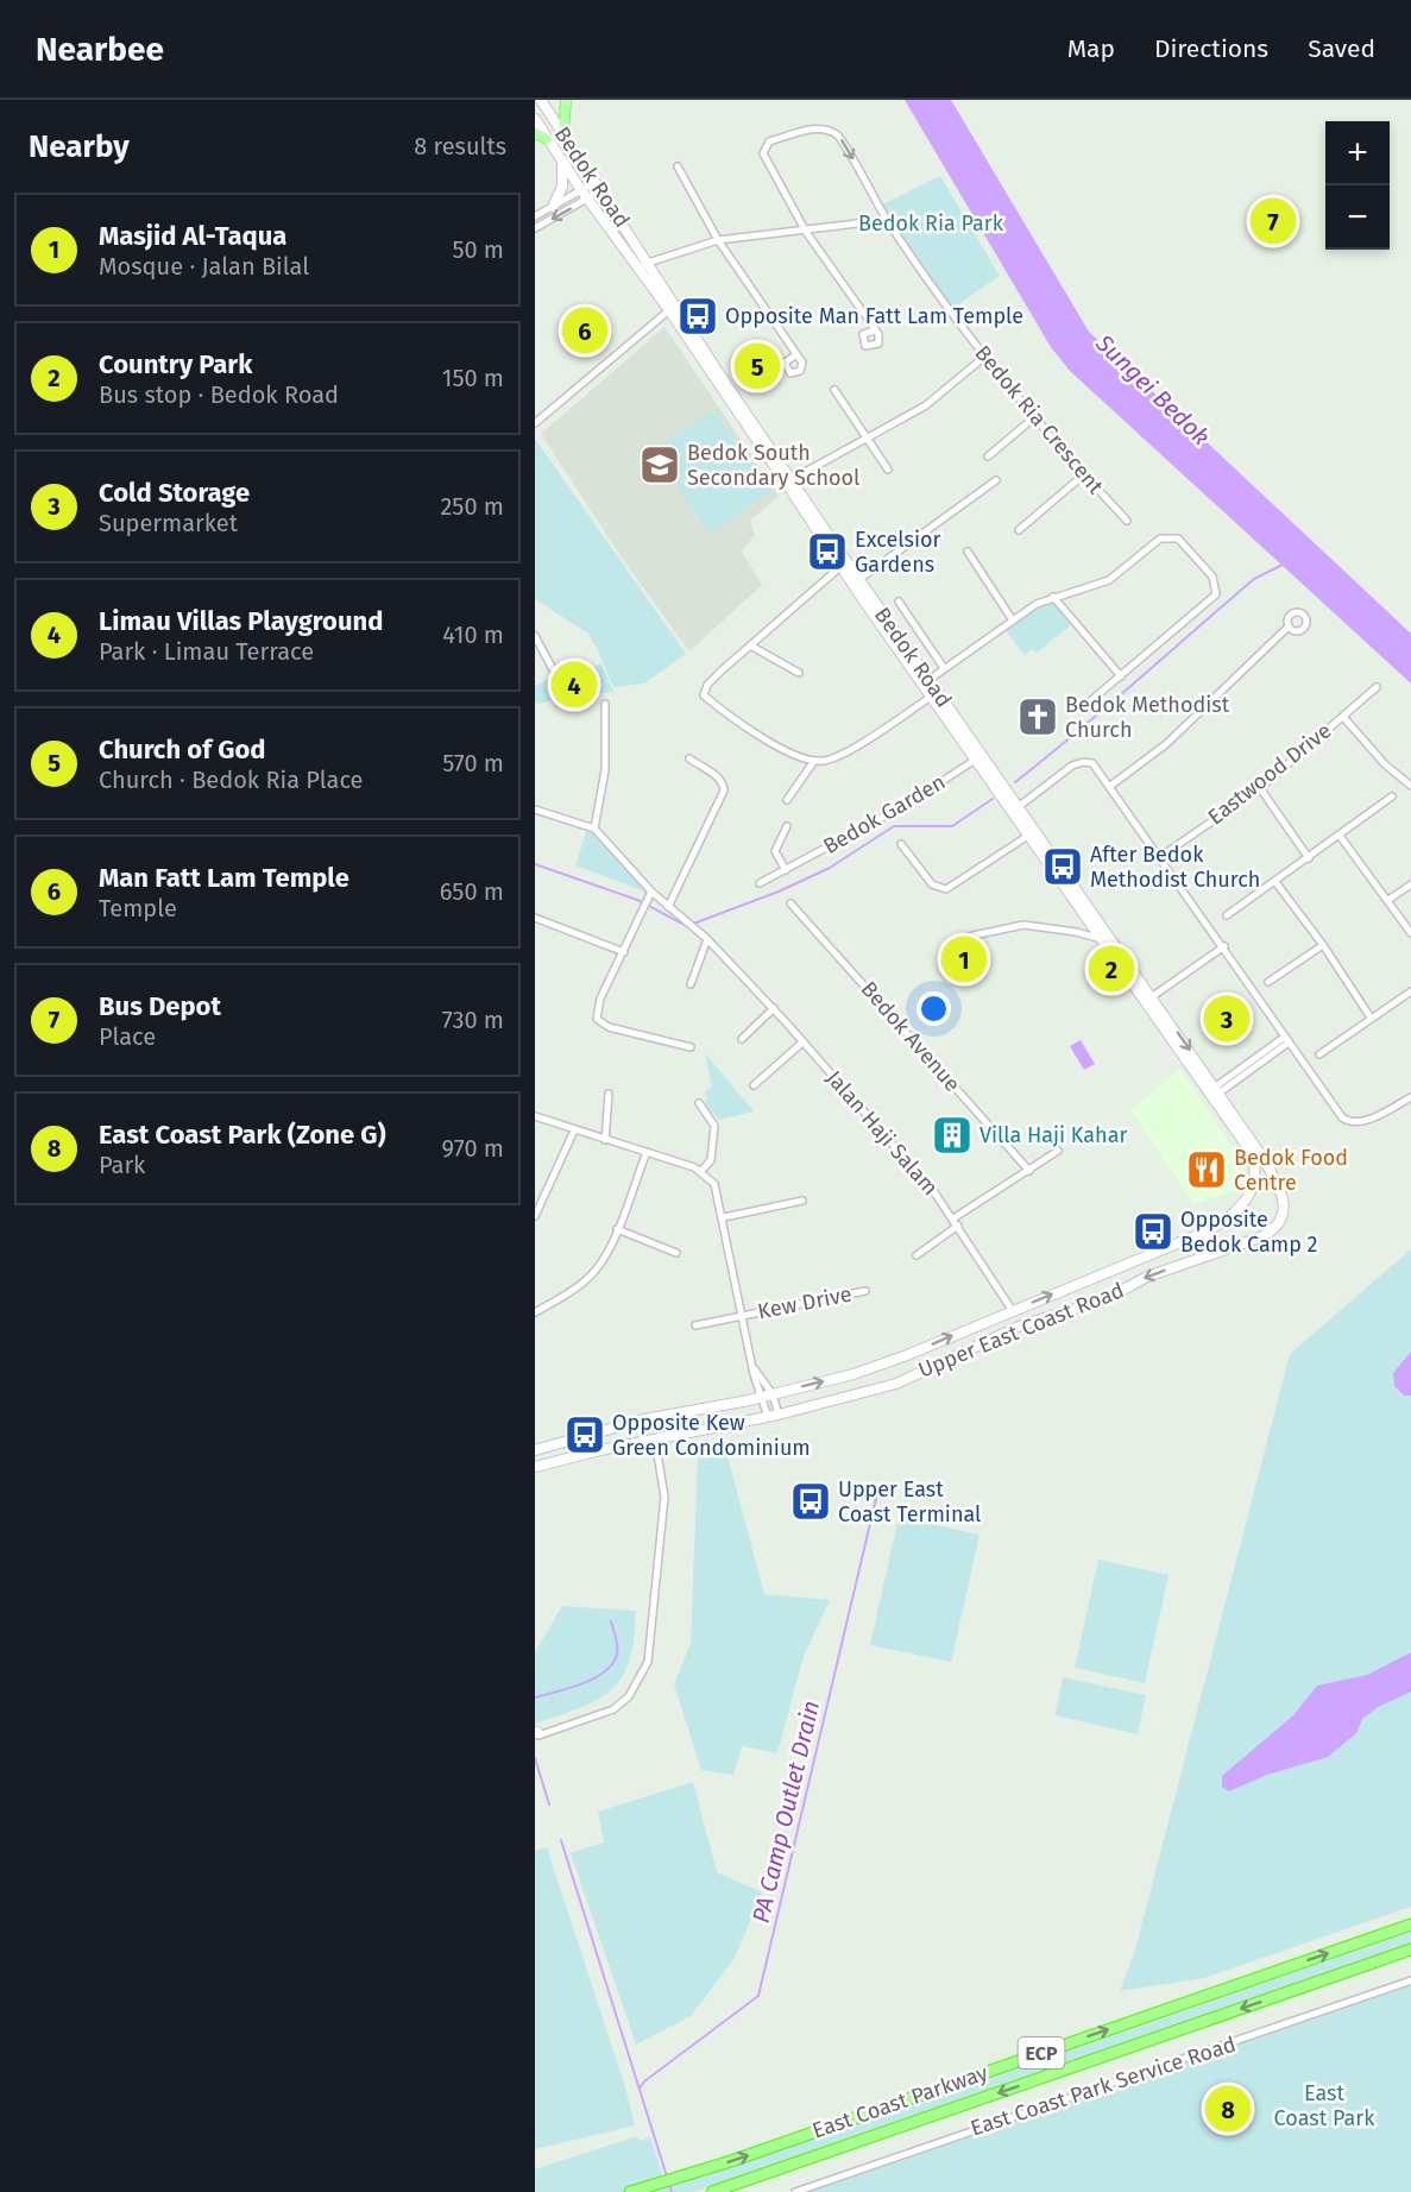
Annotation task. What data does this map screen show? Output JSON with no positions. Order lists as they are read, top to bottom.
{
  "streets": {
    "highway": ["ECP", "East Coast Parkway"],
    "main road": ["Bedok Road", "Upper East Coast Road"],
    "street": [
      "Bedok Ria Crescent",
      "Eastwood Drive",
      "Bedok Garden",
      "Bedok Avenue",
      "Jalan Haji Salam",
      "Kew Drive",
      "East Coast Park Service Road"
    ]
  },
  "crossings": [
    ["Bedok Road", "Bedok Garden"],
    ["Bedok Road", "Upper East Coast Road"],
    ["Jalan Haji Salam", "Upper East Coast Road"],
    ["Kew Drive", "Upper East Coast Road"]
  ],
  "water": ["Sungei Bedok", "PA Camp Outlet Drain"],
  "parks": ["Bedok Ria Park", "East Coast Park"],
  "places": {
    "bus stop": [
      "Opposite Man Fatt Lam Temple",
      "Excelsior Gardens",
      "After Bedok Methodist Church",
      "Opposite Bedok Camp 2",
      "Opposite Kew Green Condominium",
      "Upper East Coast Terminal"
    ],
    "school or university": ["Bedok South Secondary School"],
    "church": ["Bedok Methodist Church"],
    "building": ["Villa Haji Kahar"],
    "restaurant": ["Bedok Food Centre"]
  },
  "page": {
    "header": "Nearbee",
    "nav": ["Map", "Directions", "Saved"],
    "heading": ["Nearby", "8 results"],
    "map_buttons": ["+", "−"],
    "list": [
      {
        "mark": "1",
        "name": "Masjid Al-Taqua",
        "note": "Mosque · Jalan Bilal",
        "value": "50 m"
      },
      {
        "mark": "2",
        "name": "Country Park",
        "note": "Bus stop · Bedok Road",
        "value": "150 m"
      },
      {
        "mark": "3",
        "name": "Cold Storage",
        "note": "Supermarket",
        "value": "250 m"
      },
      {
        "mark": "4",
        "name": "Limau Villas Playground",
        "note": "Park · Limau Terrace",
        "value": "410 m"
      },
      {
        "mark": "5",
        "name": "Church of God",
        "note": "Church · Bedok Ria Place",
        "value": "570 m"
      },
      {
        "mark": "6",
        "name": "Man Fatt Lam Temple",
        "note": "Temple",
        "value": "650 m"
      },
      {
        "mark": "7",
        "name": "Bus Depot",
        "note": "Place",
        "value": "730 m"
      },
      {
        "mark": "8",
        "name": "East Coast Park (Zone G)",
        "note": "Park",
        "value": "970 m"
      }
    ],
    "pins": [
      "7",
      "6",
      "5",
      "4",
      "1",
      "2",
      "3",
      "8"
    ]
  }
}
